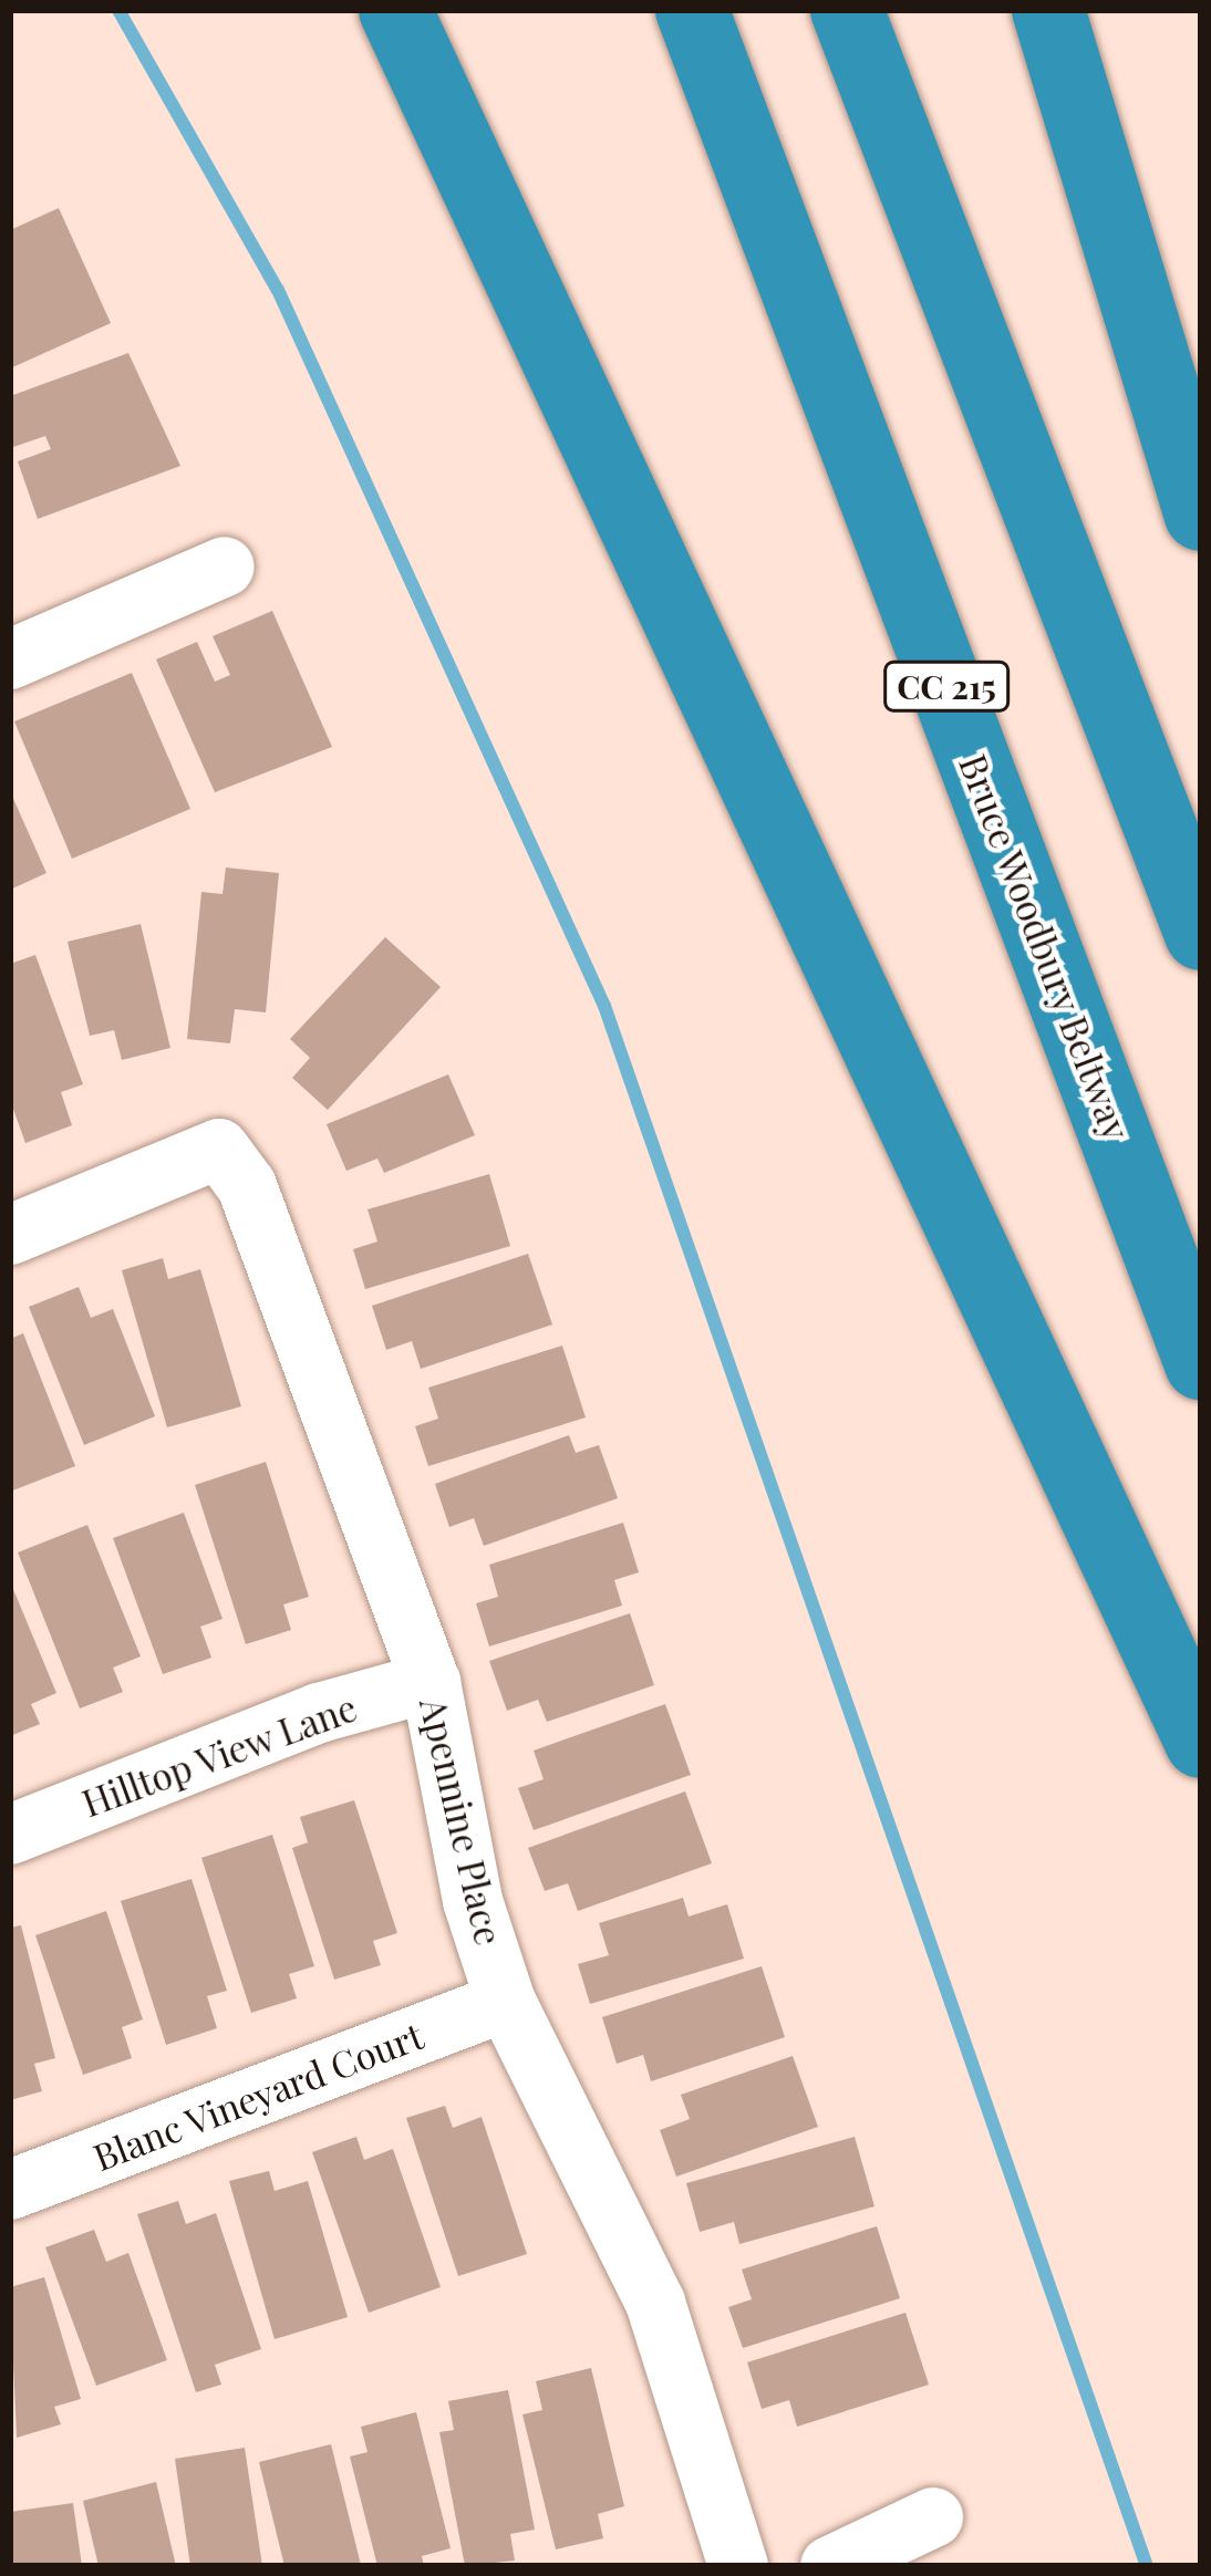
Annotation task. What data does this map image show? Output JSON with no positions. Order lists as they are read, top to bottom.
{
  "streets": {
    "highway": ["CC 215", "Bruce Woodbury Beltway"],
    "street": ["Hilltop View Lane", "Apennine Place", "Blanc Vineyard Court"]
  },
  "crossings": [
    ["Hilltop View Lane", "Apennine Place"],
    ["Apennine Place", "Blanc Vineyard Court"]
  ]
}
